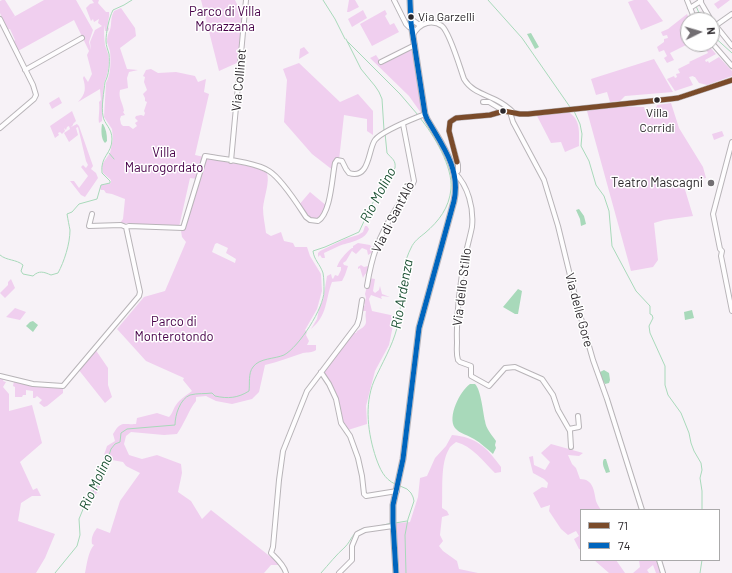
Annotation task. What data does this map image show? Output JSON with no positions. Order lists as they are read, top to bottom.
{
  "streets": {
    "street": [
      "Via Collinet",
      "Via di Sant'Alò",
      "Via dello Stillo",
      "Via delle Gore"
    ]
  },
  "water": ["Rio Molino", "Rio Ardenza"],
  "parks": ["Parco di Villa Morazzana", "Villa Maurogordato", "Parco di Monterotondo"],
  "places": ["Via Garzelli", "Villa Corridi", "Teatro Mascagni"],
  "lines": ["transit line 74", "transit line 71"],
  "legend": ["71", "74"],
  "north": "right"
}
